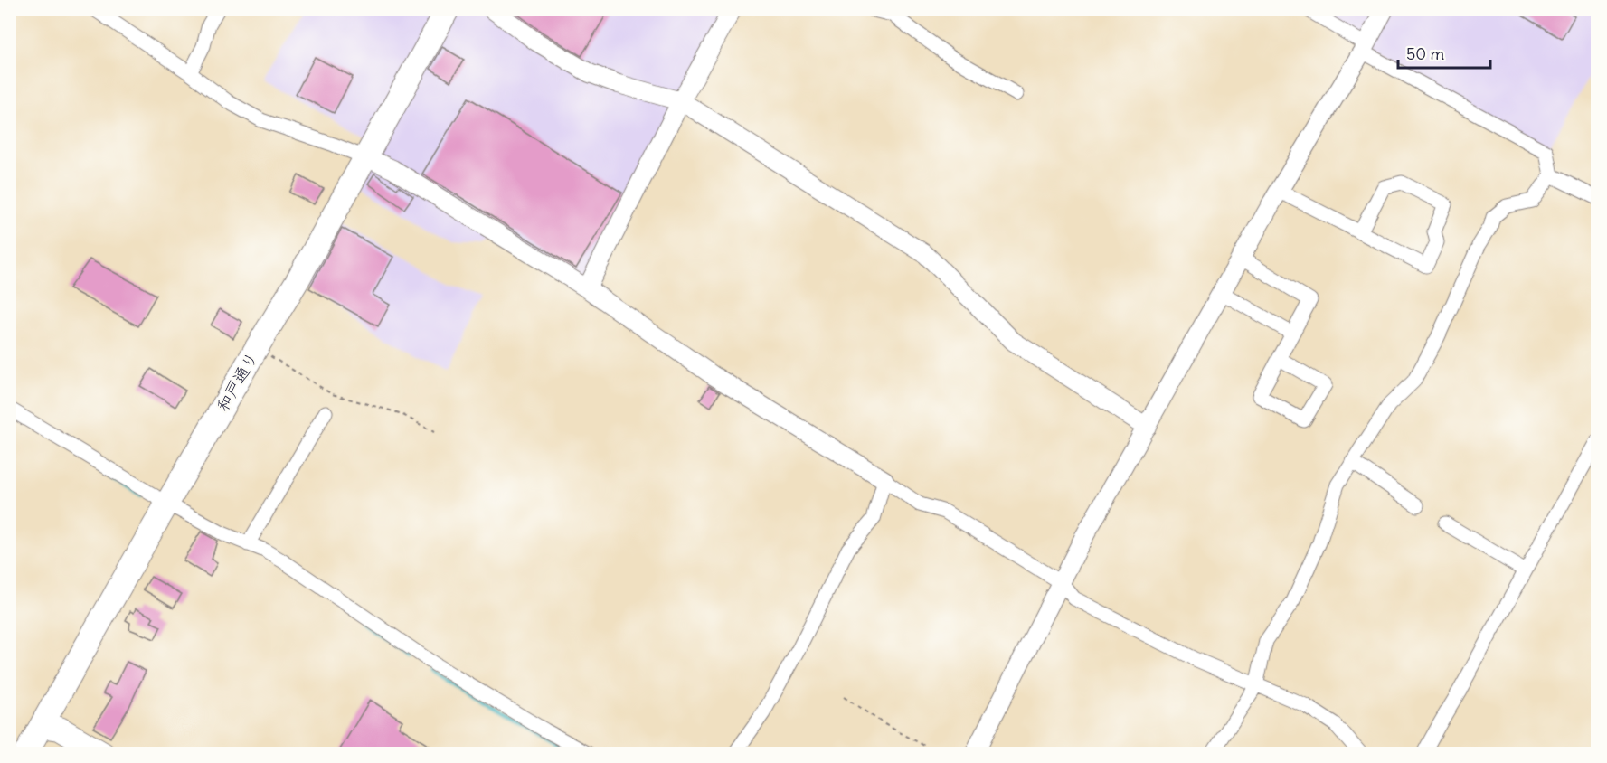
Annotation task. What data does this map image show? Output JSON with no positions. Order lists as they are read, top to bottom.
{
  "streets": {
    "highway": ["和戸通り"]
  },
  "scale_bar": "50 m"
}
